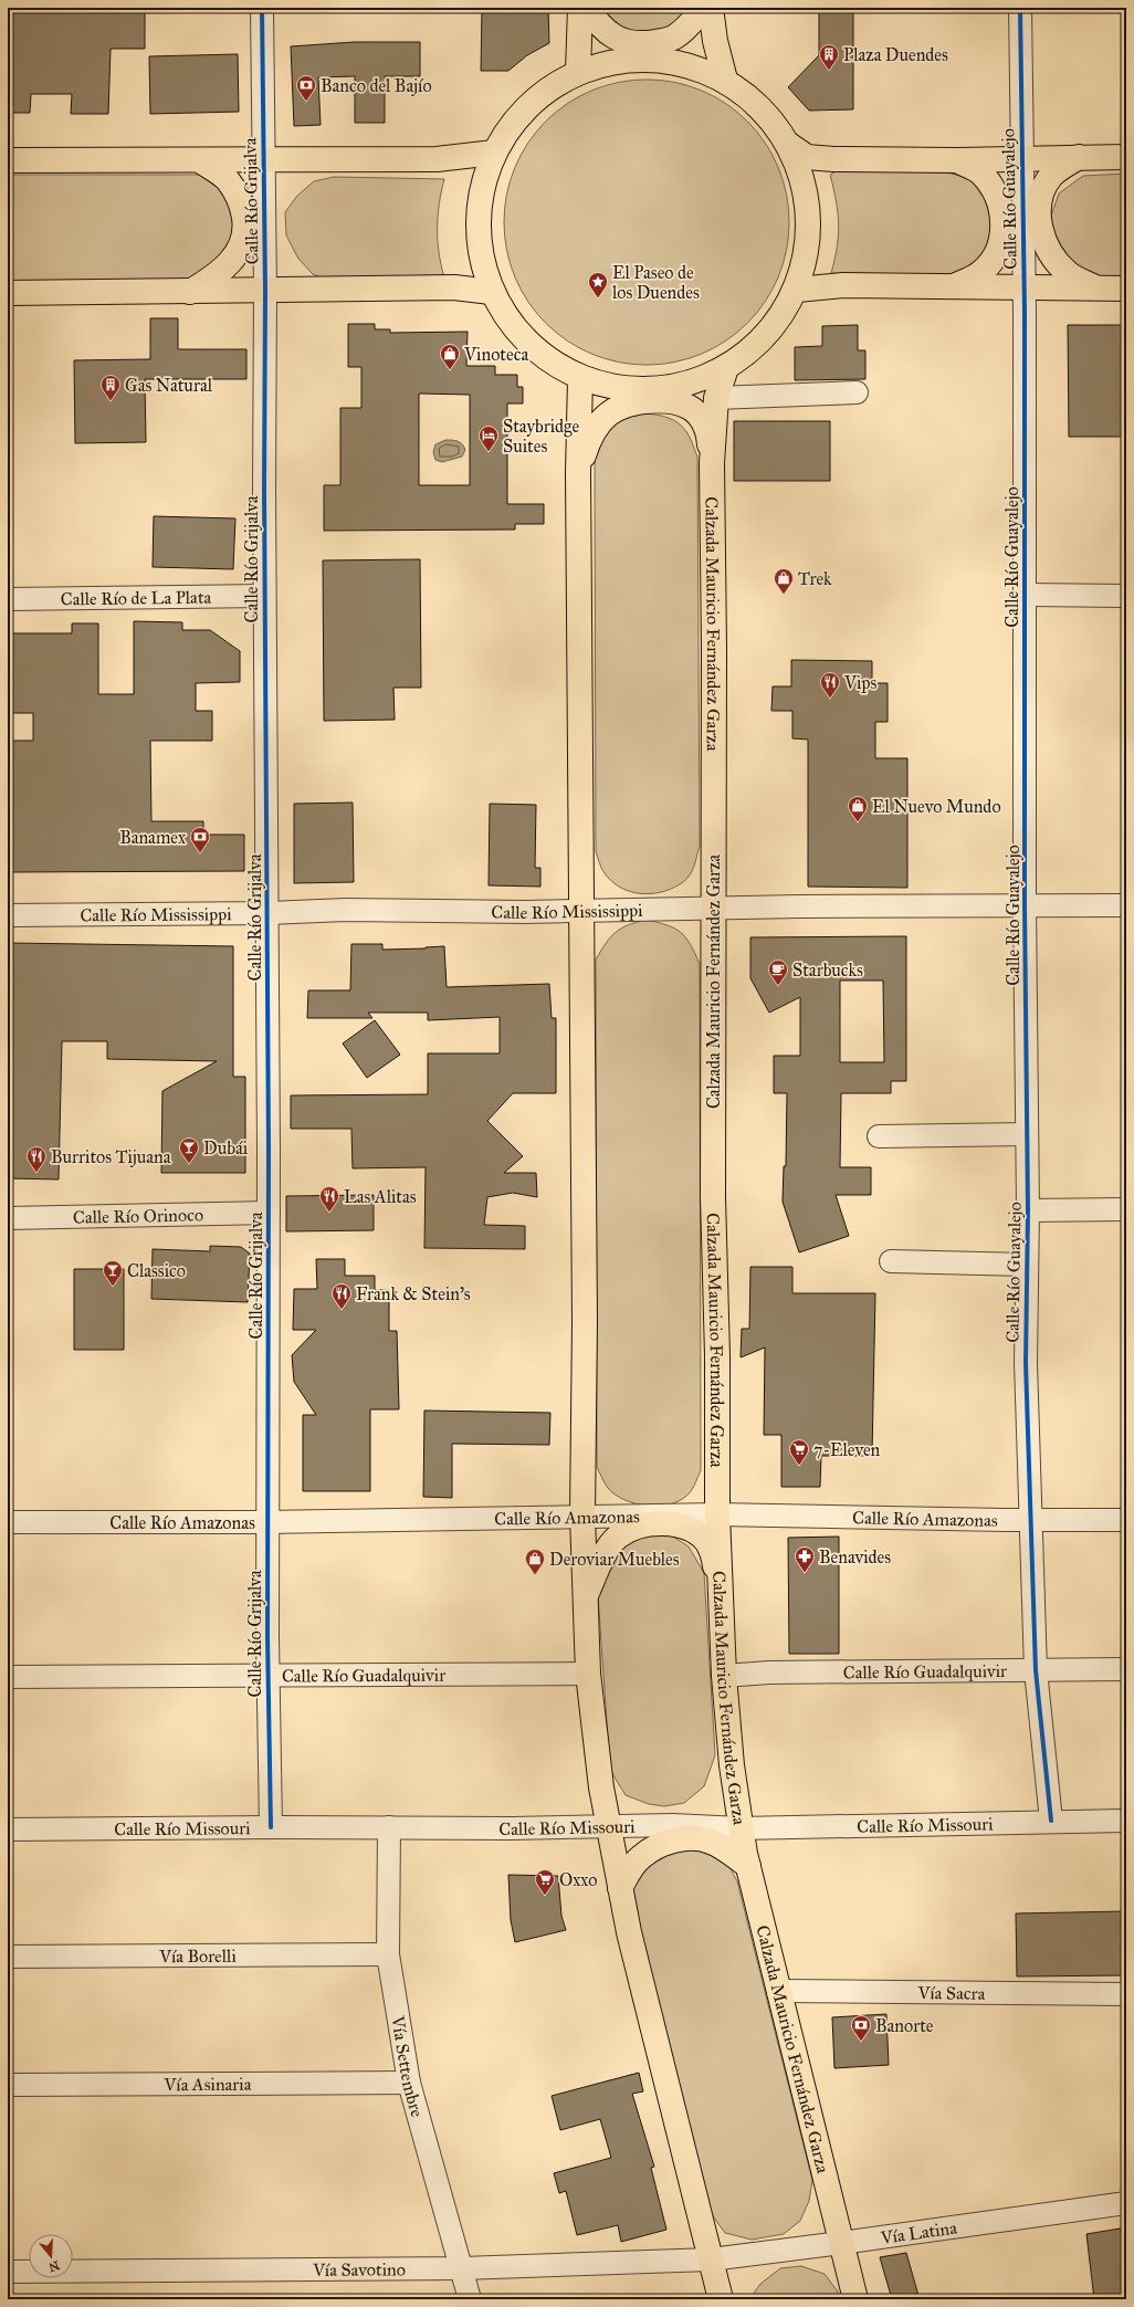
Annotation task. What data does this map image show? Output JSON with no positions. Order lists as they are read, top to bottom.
{
  "streets": {
    "main road": ["Calzada Mauricio Fernández Garza"],
    "street": [
      "Calle Río Guayalejo",
      "Calle Río Grijalva",
      "Calle Río de La Plata",
      "Calle Río Mississippi",
      "Calle Río Orinoco",
      "Calle Río Amazonas",
      "Calle Río Guadalquivir",
      "Calle Río Missouri",
      "Vía Borelli",
      "Vía Sacra",
      "Vía Settembre",
      "Vía Asinaria",
      "Vía Latina",
      "Vía Savotino"
    ]
  },
  "crossings": [
    ["Calle Río Guayalejo", "Calle Río Mississippi"],
    ["Calle Río Guayalejo", "Calle Río Amazonas"],
    ["Calle Río Guayalejo", "Calle Río Guadalquivir"],
    ["Calle Río Guayalejo", "Calle Río Missouri"],
    ["Calle Río Grijalva", "Calle Río de La Plata"],
    ["Calle Río Grijalva", "Calle Río Mississippi"],
    ["Calle Río Grijalva", "Calle Río Orinoco"],
    ["Calle Río Grijalva", "Calle Río Amazonas"],
    ["Calle Río Grijalva", "Calle Río Guadalquivir"],
    ["Calle Río Grijalva", "Calle Río Missouri"],
    ["Calzada Mauricio Fernández Garza", "Calle Río Mississippi"],
    ["Calzada Mauricio Fernández Garza", "Calle Río Amazonas"],
    ["Calzada Mauricio Fernández Garza", "Calle Río Guadalquivir"],
    ["Calzada Mauricio Fernández Garza", "Calle Río Missouri"],
    ["Calzada Mauricio Fernández Garza", "Vía Sacra"],
    ["Calzada Mauricio Fernández Garza", "Vía Latina"],
    ["Calle Río Missouri", "Vía Settembre"],
    ["Vía Borelli", "Vía Settembre"],
    ["Vía Settembre", "Vía Asinaria"],
    ["Vía Settembre", "Vía Savotino"],
    ["Vía Latina", "Vía Savotino"]
  ],
  "places": {
    "building": ["Plaza Duendes", "Gas Natural"],
    "bank": ["Banco del Bajío", "Banamex", "Banorte"],
    "place": ["El Paseo de los Duendes"],
    "shop": [
      "Vinoteca",
      "Trek",
      "El Nuevo Mundo",
      "Deroviar Muebles"
    ],
    "hotel": ["Staybridge Suites"],
    "restaurant": [
      "Vips",
      "Burritos Tijuana",
      "Las Alitas",
      "Frank & Stein's"
    ],
    "cafe": ["Starbucks"],
    "bar": ["Dubái", "Classico"],
    "supermarket": ["7-Eleven", "Oxxo"],
    "pharmacy": ["Benavides"]
  },
  "north": "bottom"
}
